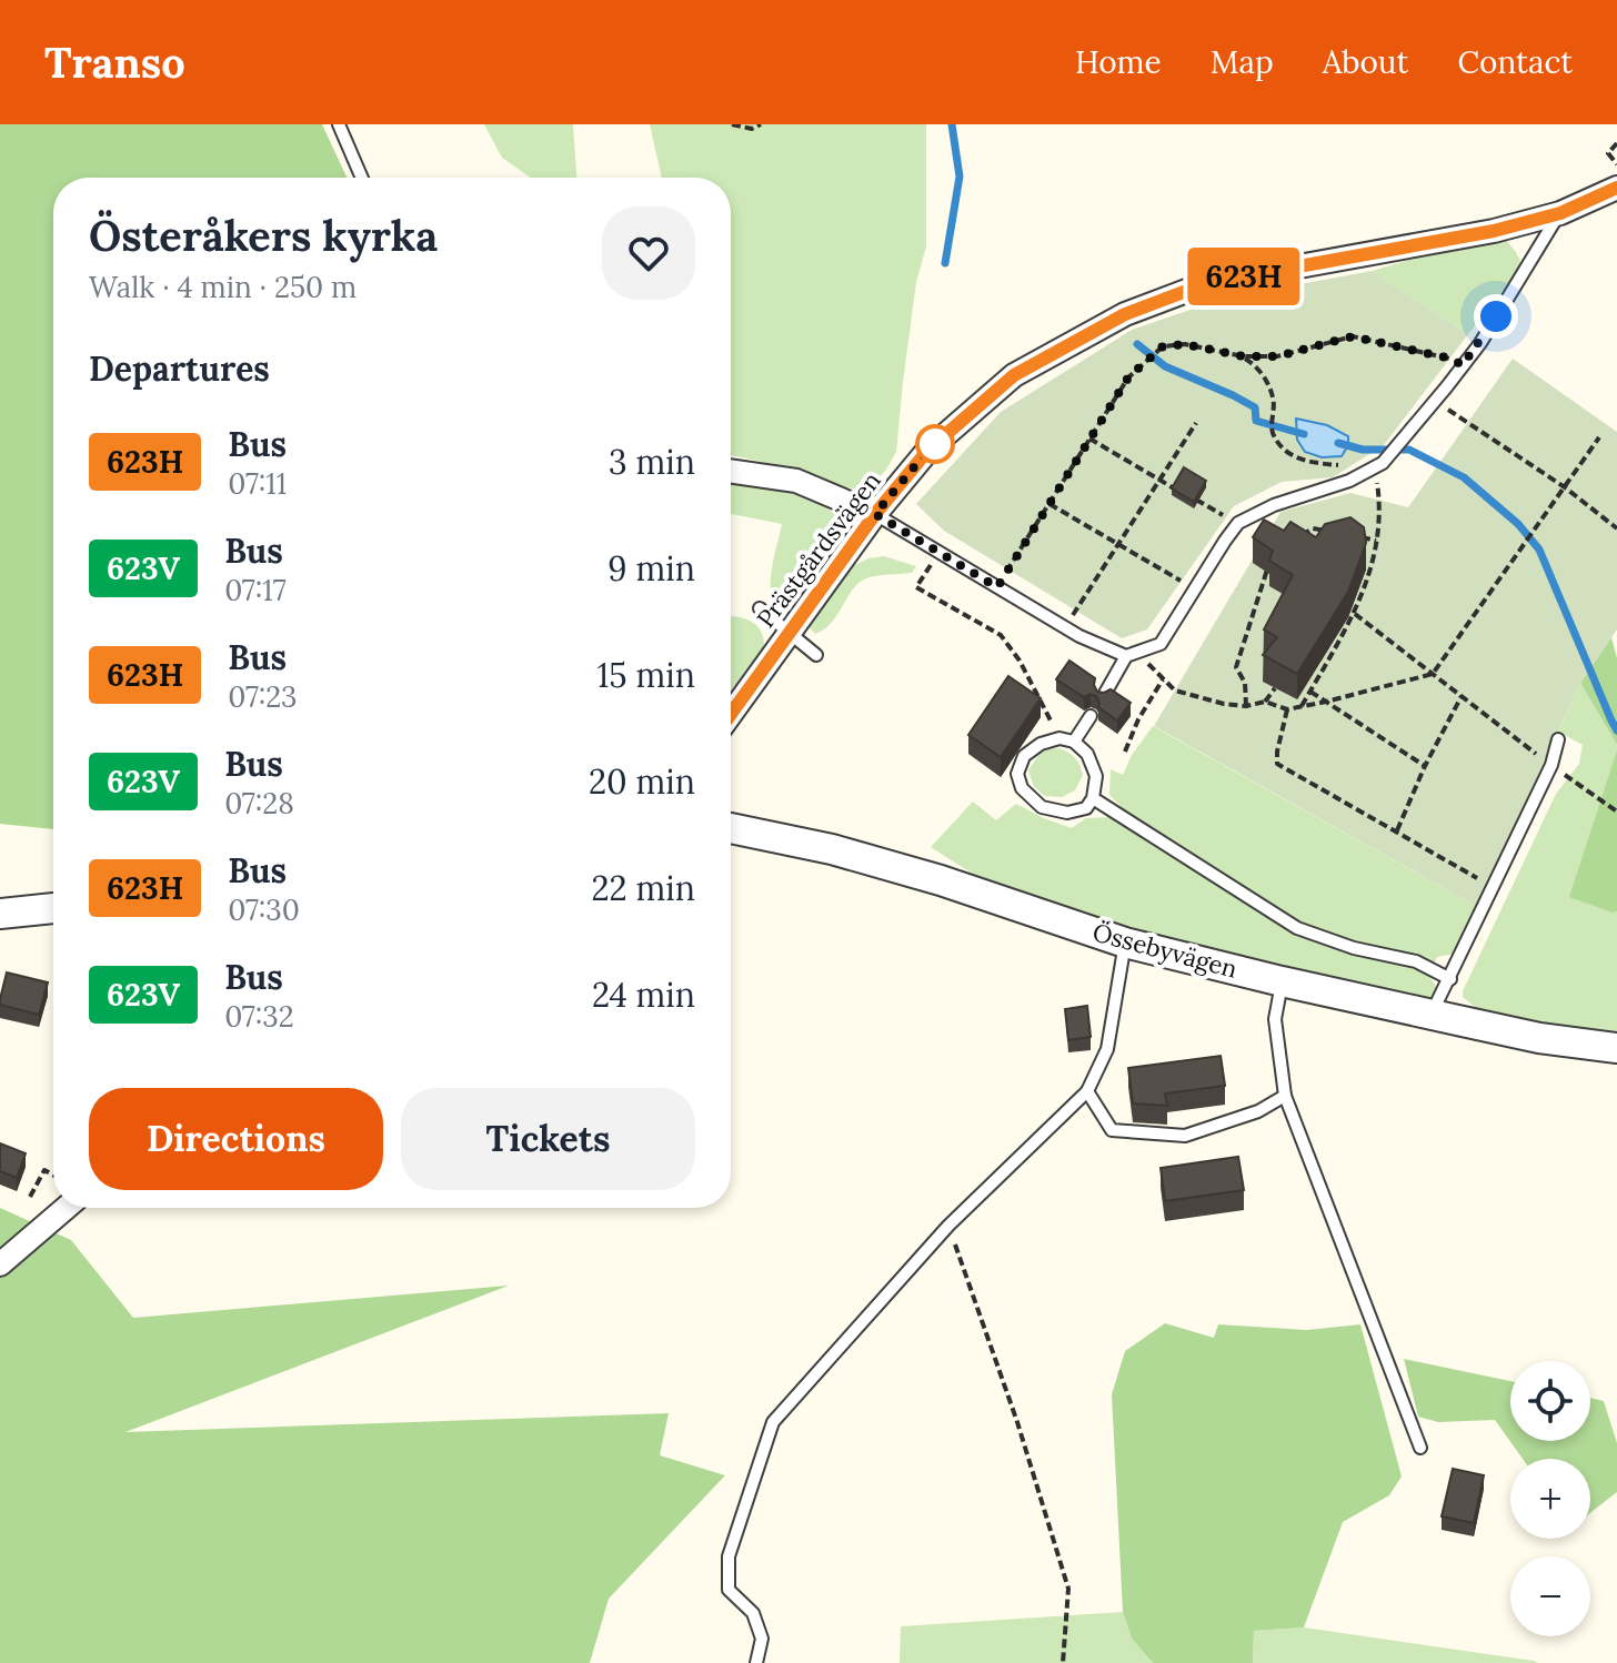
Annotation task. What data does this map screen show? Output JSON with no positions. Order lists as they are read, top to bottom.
{
  "streets": {
    "street": ["Prästgårdsvägen", "Össebyvägen"]
  },
  "lines": ["bus line 623H"],
  "page": {
    "header": "Transo",
    "nav": [
      "Home",
      "Map",
      "About",
      "Contact"
    ],
    "on_map": "623H",
    "heading": [
      ["Österåkers kyrka", "Walk · 4 min · 250 m"],
      "Departures"
    ],
    "list": [
      {
        "mark": "623H",
        "name": "Bus",
        "note": "07:11",
        "value": "3 min"
      },
      {
        "mark": "623V",
        "name": "Bus",
        "note": "07:17",
        "value": "9 min"
      },
      {
        "mark": "623H",
        "name": "Bus",
        "note": "07:23",
        "value": "15 min"
      },
      {
        "mark": "623V",
        "name": "Bus",
        "note": "07:28",
        "value": "20 min"
      },
      {
        "mark": "623H",
        "name": "Bus",
        "note": "07:30",
        "value": "22 min"
      },
      {
        "mark": "623V",
        "name": "Bus",
        "note": "07:32",
        "value": "24 min"
      }
    ],
    "buttons": ["Directions", "Tickets"],
    "map_buttons": ["+", "−"]
  }
}
